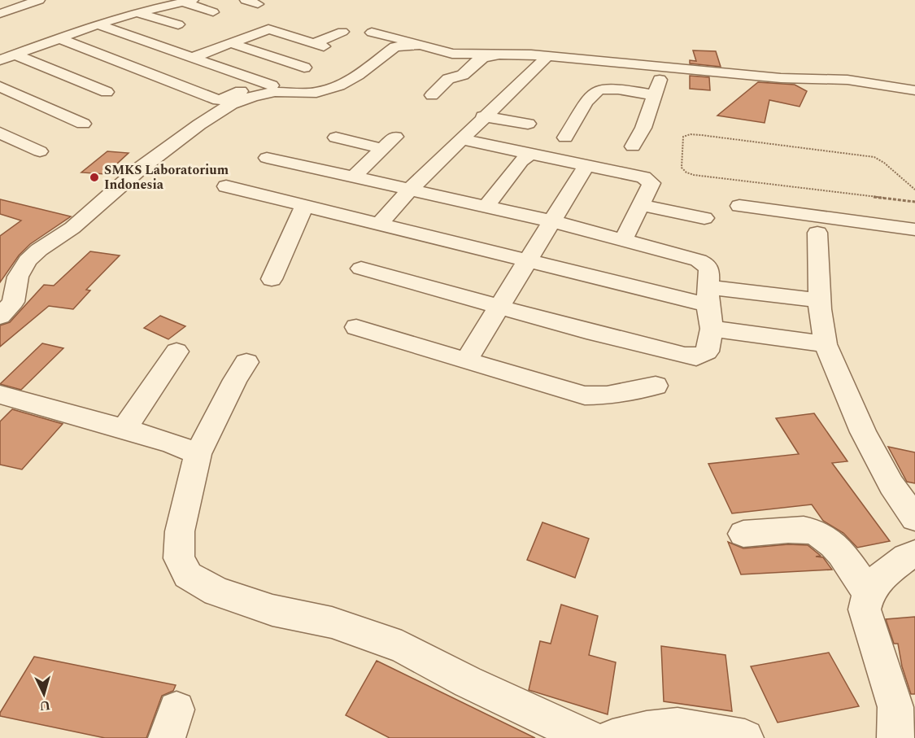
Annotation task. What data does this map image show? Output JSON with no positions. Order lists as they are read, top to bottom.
{
  "places": ["SMKS Laboratorium Indonesia"],
  "north": "bottom"
}
